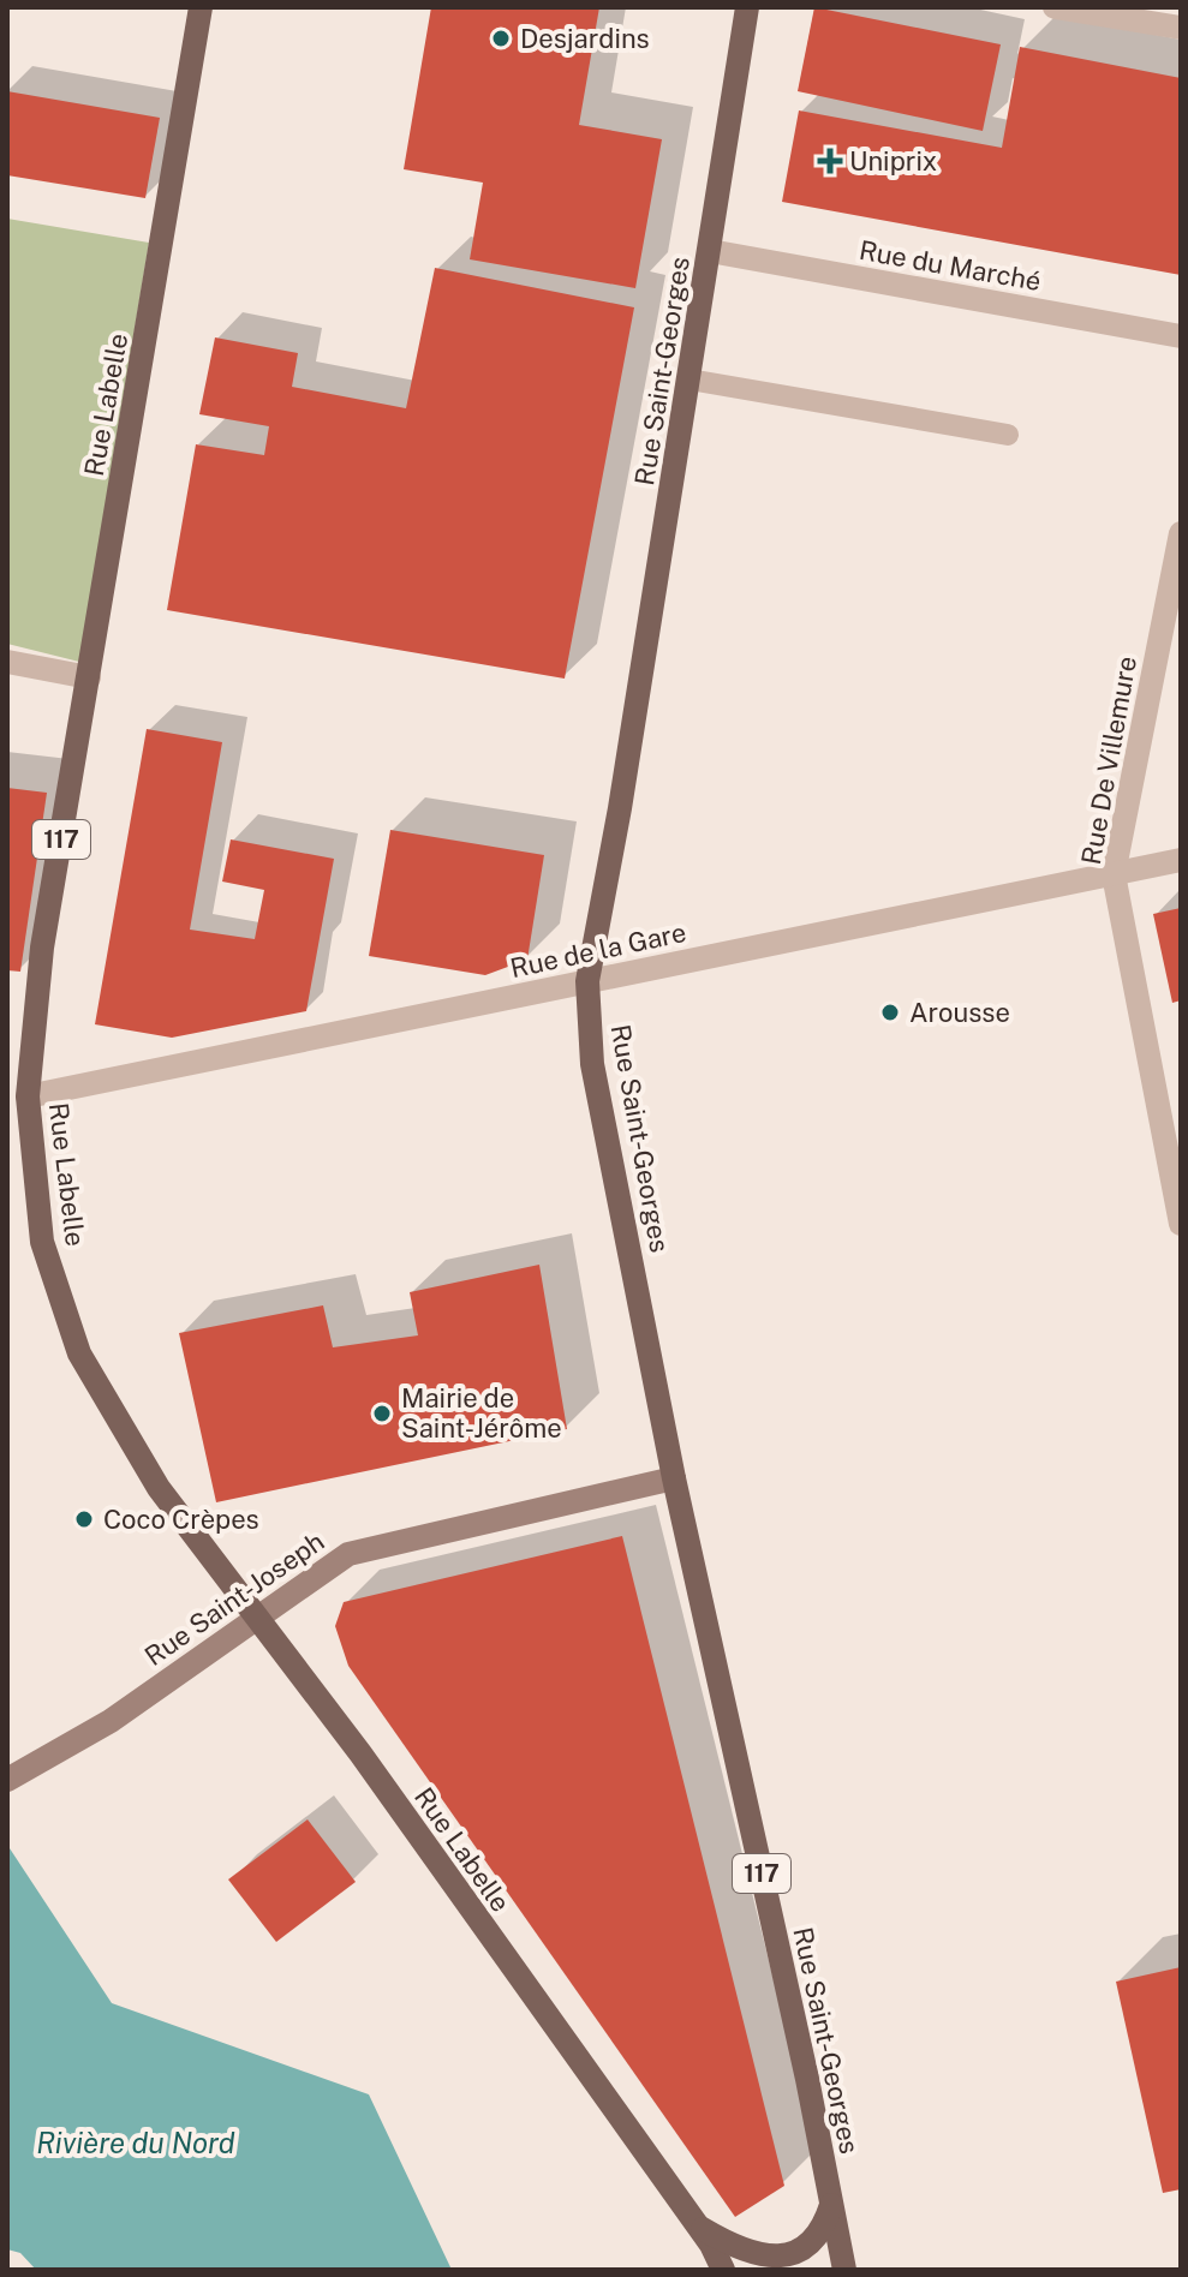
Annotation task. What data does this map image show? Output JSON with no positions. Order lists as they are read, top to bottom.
{
  "streets": {
    "main road": ["Rue Saint-Georges", "Rue Labelle", "117"],
    "street": [
      "Rue du Marché",
      "Rue De Villemure",
      "Rue de la Gare",
      "Rue Saint-Joseph"
    ]
  },
  "crossings": [
    ["Rue du Marché", "Rue Saint-Georges"],
    ["Rue Saint-Georges", "Rue de la Gare"],
    ["Rue Saint-Georges", "Rue Saint-Joseph"],
    ["Rue Labelle", "Rue de la Gare"],
    ["Rue Labelle", "Rue Saint-Joseph"],
    ["Rue De Villemure", "Rue de la Gare"]
  ],
  "water": ["Rivière du Nord"],
  "places": {
    "other": [
      "Desjardins",
      "Arousse",
      "Mairie de Saint-Jérôme",
      "Coco Crèpes"
    ],
    "health": ["Uniprix"]
  }
}
